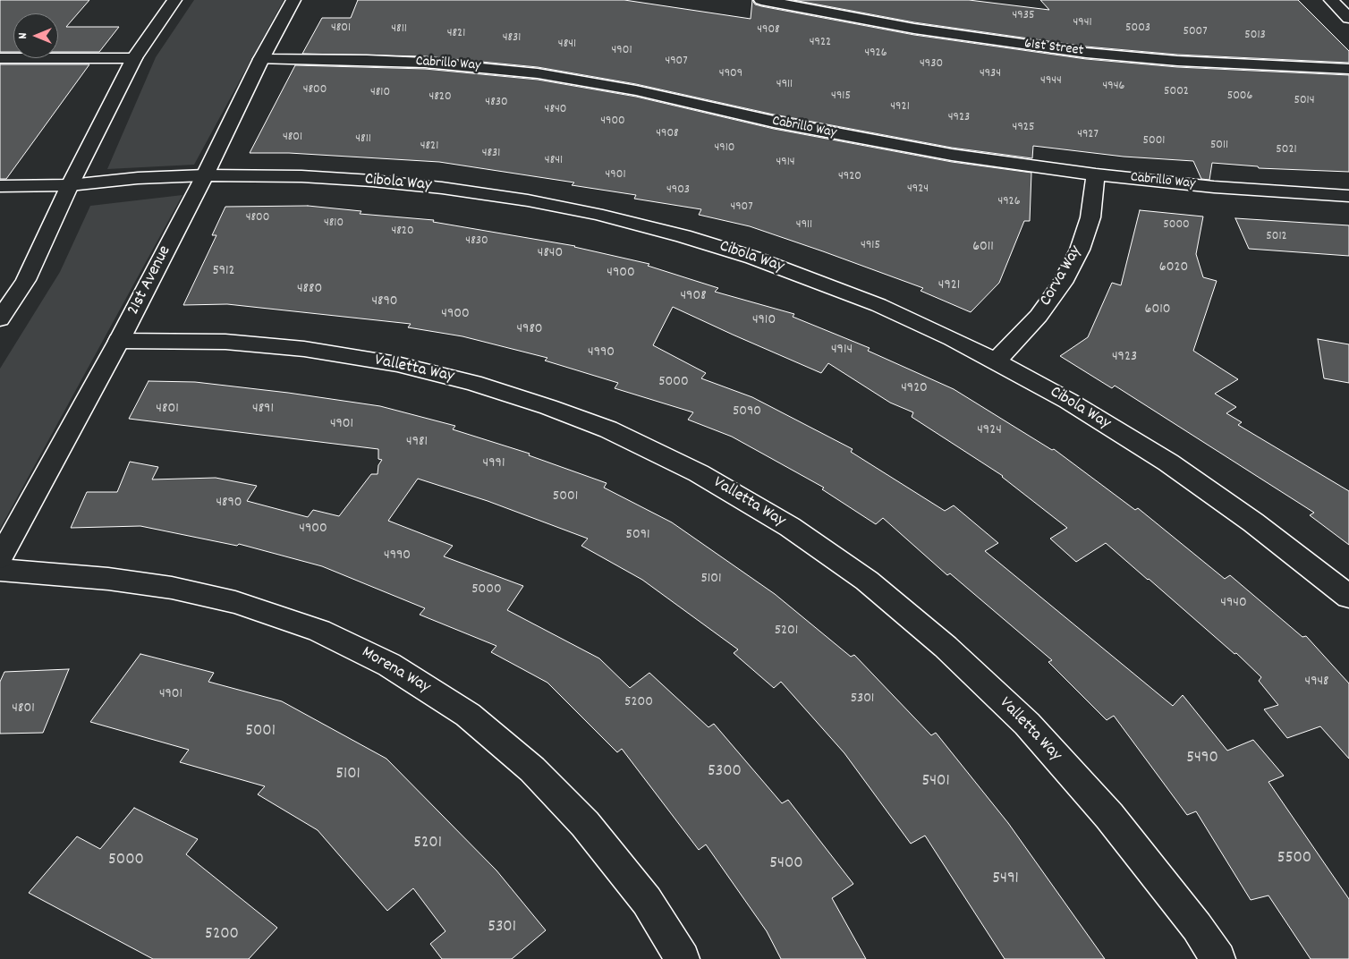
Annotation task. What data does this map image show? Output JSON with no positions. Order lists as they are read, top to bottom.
{
  "streets": {
    "street": [
      "61st Street",
      "Cabrillo Way",
      "Cibola Way",
      "Corva Way",
      "21st Avenue",
      "Valletta Way",
      "Morena Way"
    ]
  },
  "crossings": [
    ["Cabrillo Way", "Corva Way"],
    ["Cabrillo Way", "21st Avenue"],
    ["Cibola Way", "Corva Way"],
    ["Cibola Way", "21st Avenue"],
    ["21st Avenue", "Valletta Way"]
  ],
  "house_numbers": [
    "4935",
    "4941",
    "4801",
    "5003",
    "4811",
    "4908",
    "5007",
    "4821",
    "5013",
    "4831",
    "4922",
    "4841",
    "4901",
    "4926",
    "4907",
    "4930",
    "4909",
    "4934",
    "4944",
    "4911",
    "4946",
    "4800",
    "5002",
    "4810",
    "4915",
    "5006",
    "4820",
    "5014",
    "4830",
    "4921",
    "4840",
    "4923",
    "4900",
    "4925",
    "4908",
    "4927",
    "4801",
    "4811",
    "5001",
    "5011",
    "4821",
    "4910",
    "5021",
    "4831",
    "4841",
    "4914",
    "4901",
    "4920",
    "4924",
    "4903",
    "4926",
    "4907",
    "4800",
    "4810",
    "4911",
    "5000",
    "4820",
    "5012",
    "4830",
    "4915",
    "6011",
    "4840",
    "6020",
    "5912",
    "4900",
    "4921",
    "4880",
    "4908",
    "4890",
    "6010",
    "4900",
    "4910",
    "4980",
    "4914",
    "4990",
    "4923",
    "5000",
    "4920",
    "4801",
    "4891",
    "5090",
    "4901",
    "4924",
    "4981",
    "4991",
    "5001",
    "4890",
    "4900",
    "5091",
    "4990",
    "5101",
    "5000",
    "4940",
    "5201",
    "4948",
    "4901",
    "5301",
    "5200",
    "4801",
    "5001",
    "5490",
    "5300",
    "5101",
    "5401",
    "5201",
    "5500",
    "5000",
    "5400",
    "5491",
    "5301",
    "5200"
  ],
  "north": "left"
}
